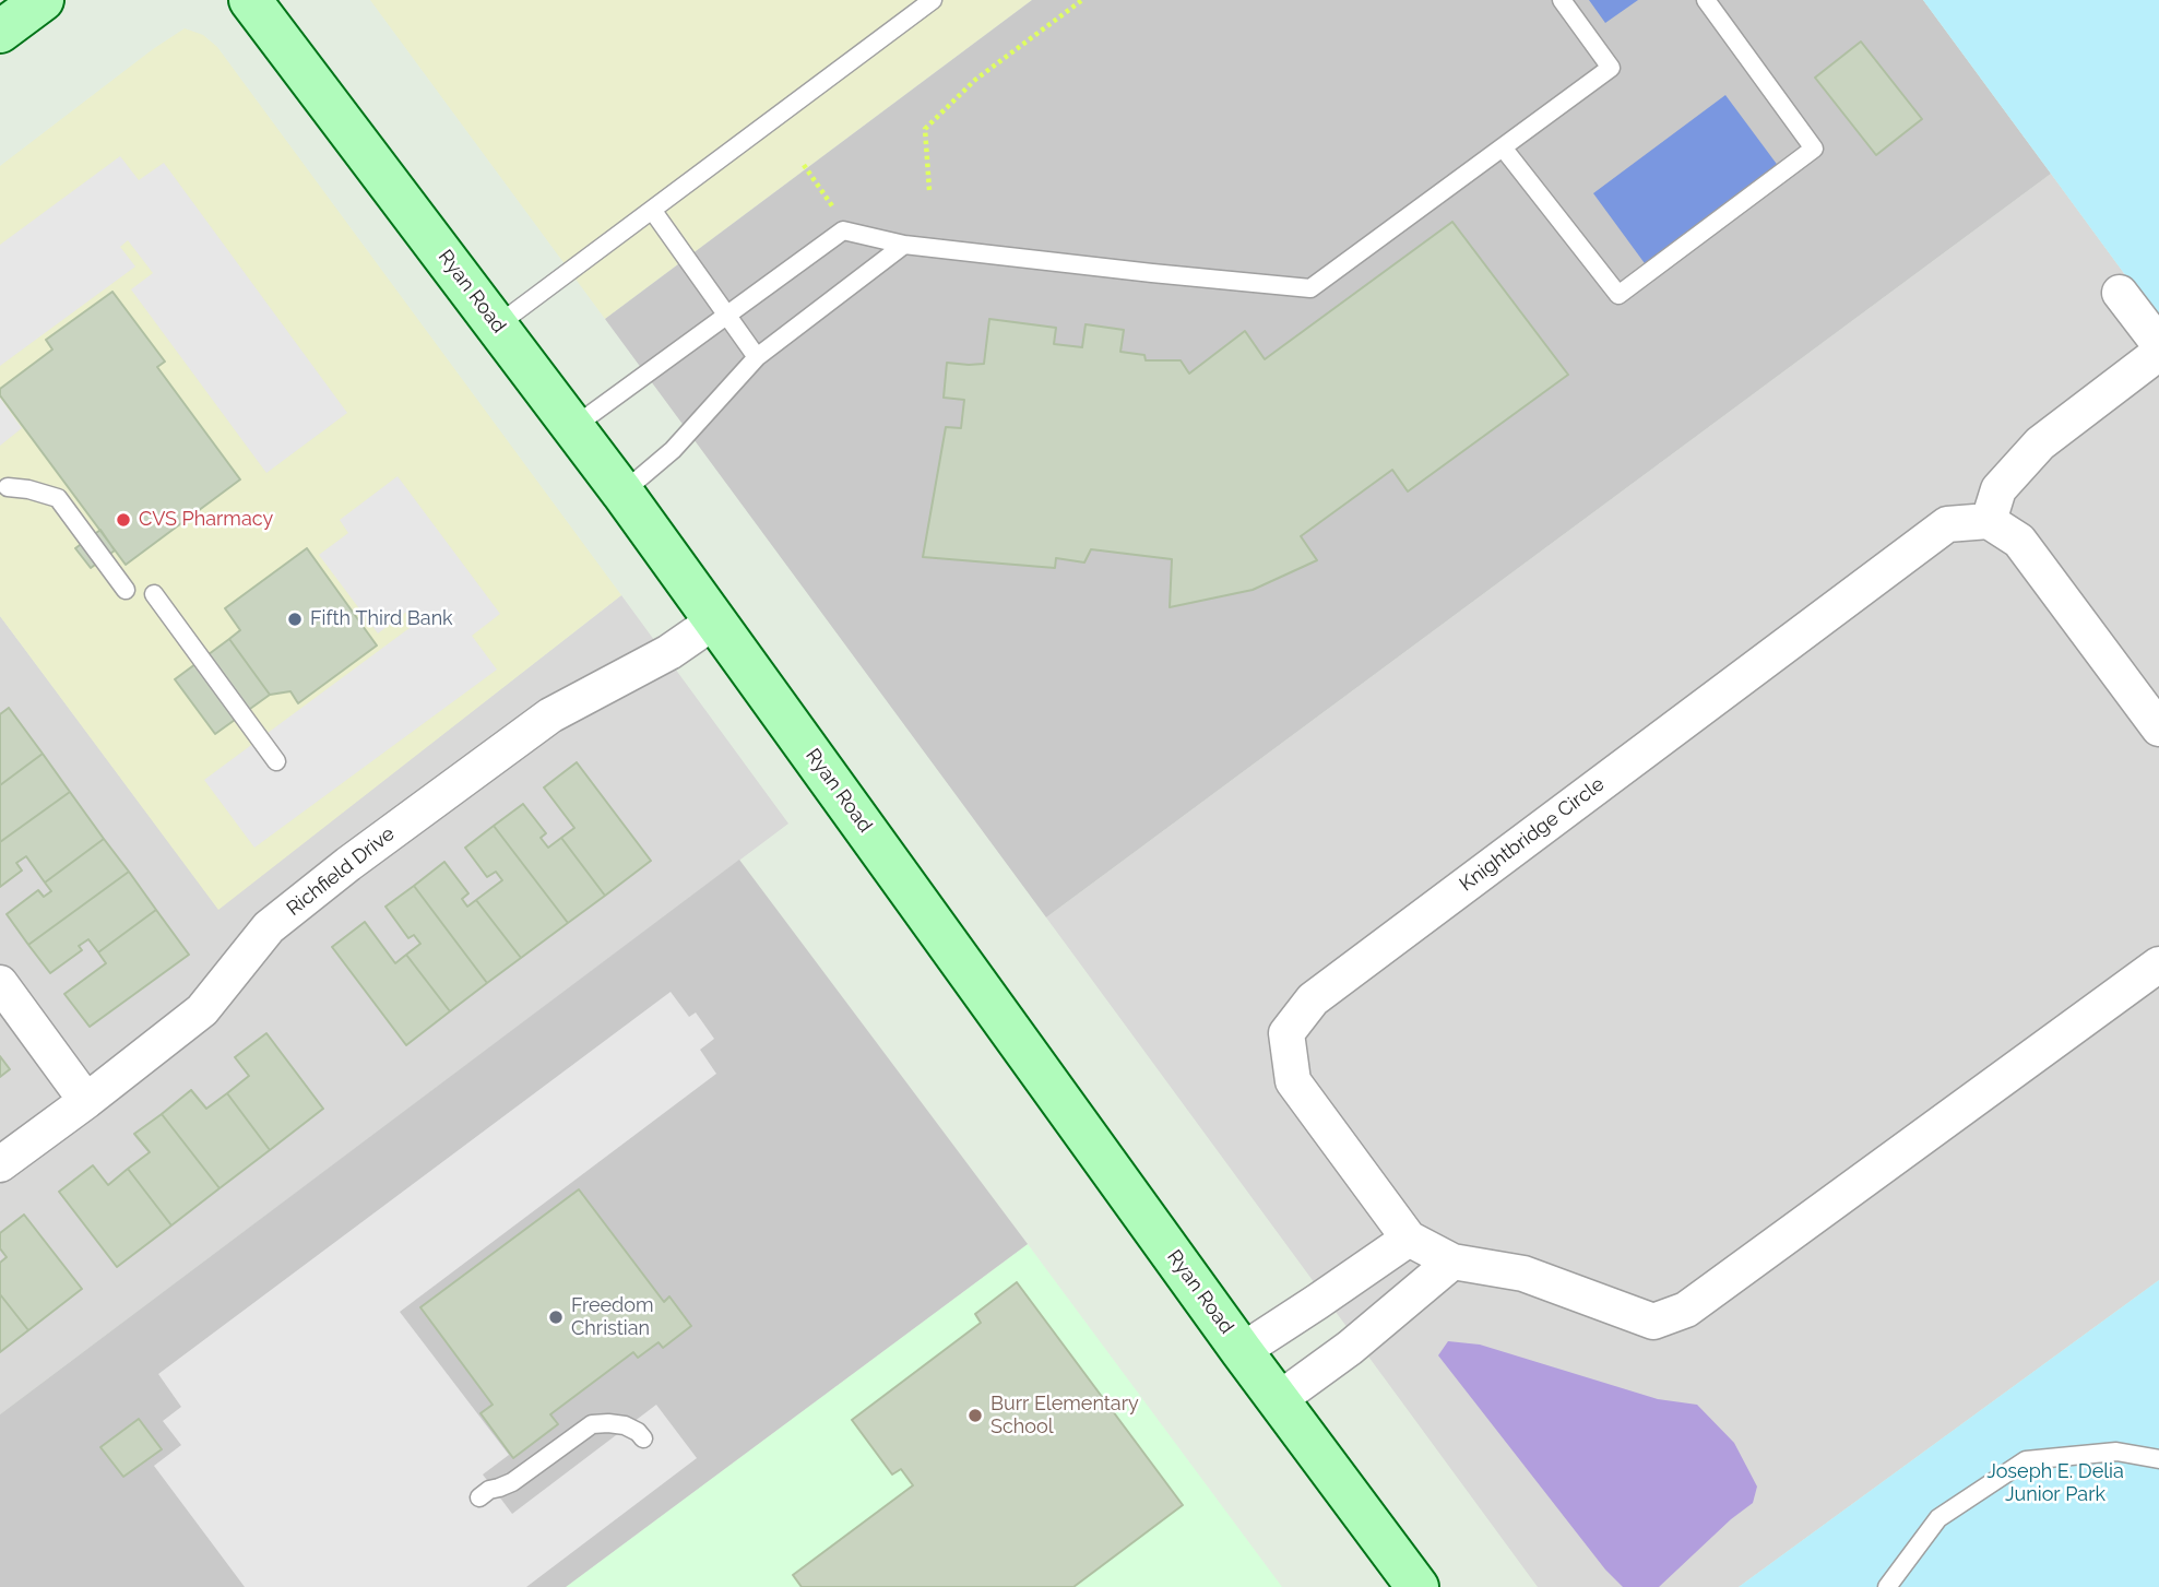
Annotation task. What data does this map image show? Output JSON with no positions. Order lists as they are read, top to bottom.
{
  "streets": {
    "main road": ["Ryan Road"],
    "street": ["Knightbridge Circle", "Richfield Drive"]
  },
  "crossings": [
    ["Ryan Road", "Richfield Drive"]
  ],
  "parks": ["Joseph E. Delia Junior Park"],
  "places": [
    "CVS Pharmacy",
    "Fifth Third Bank",
    "Freedom Christian",
    "Burr Elementary School"
  ]
}
